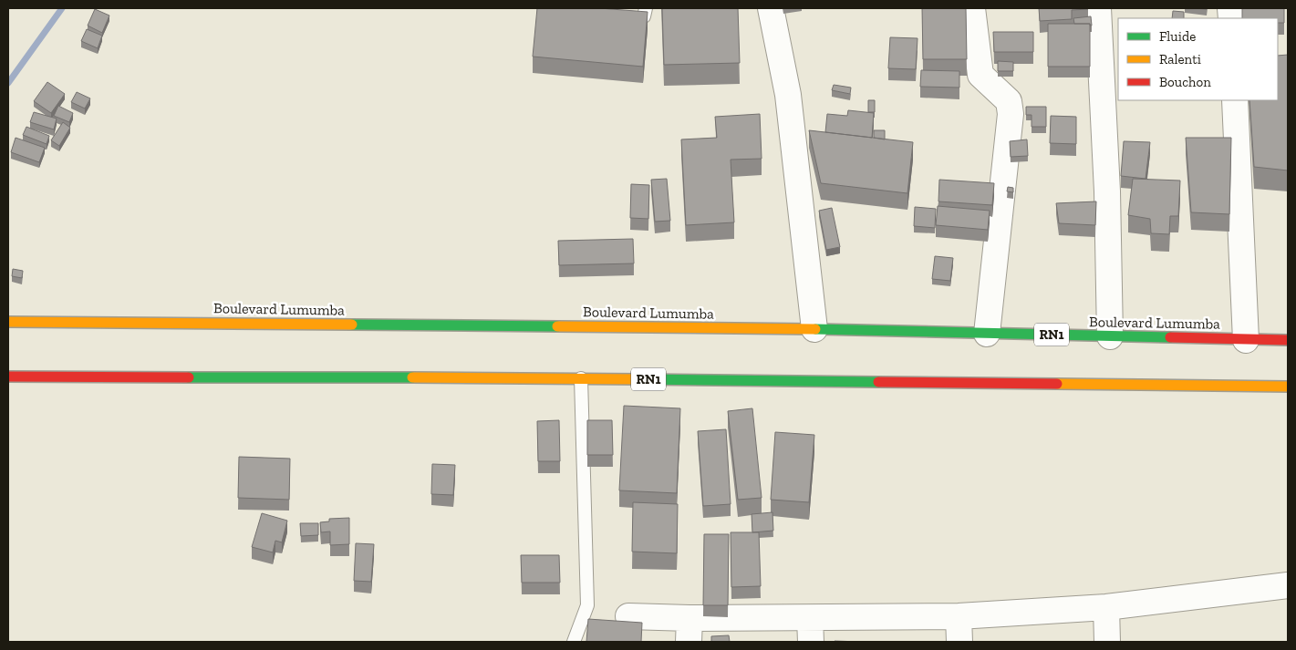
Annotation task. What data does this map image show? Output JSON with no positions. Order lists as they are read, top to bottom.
{
  "streets": {
    "highway": ["Boulevard Lumumba", "RN1"]
  },
  "legend": ["Fluide", "Ralenti", "Bouchon"]
}
